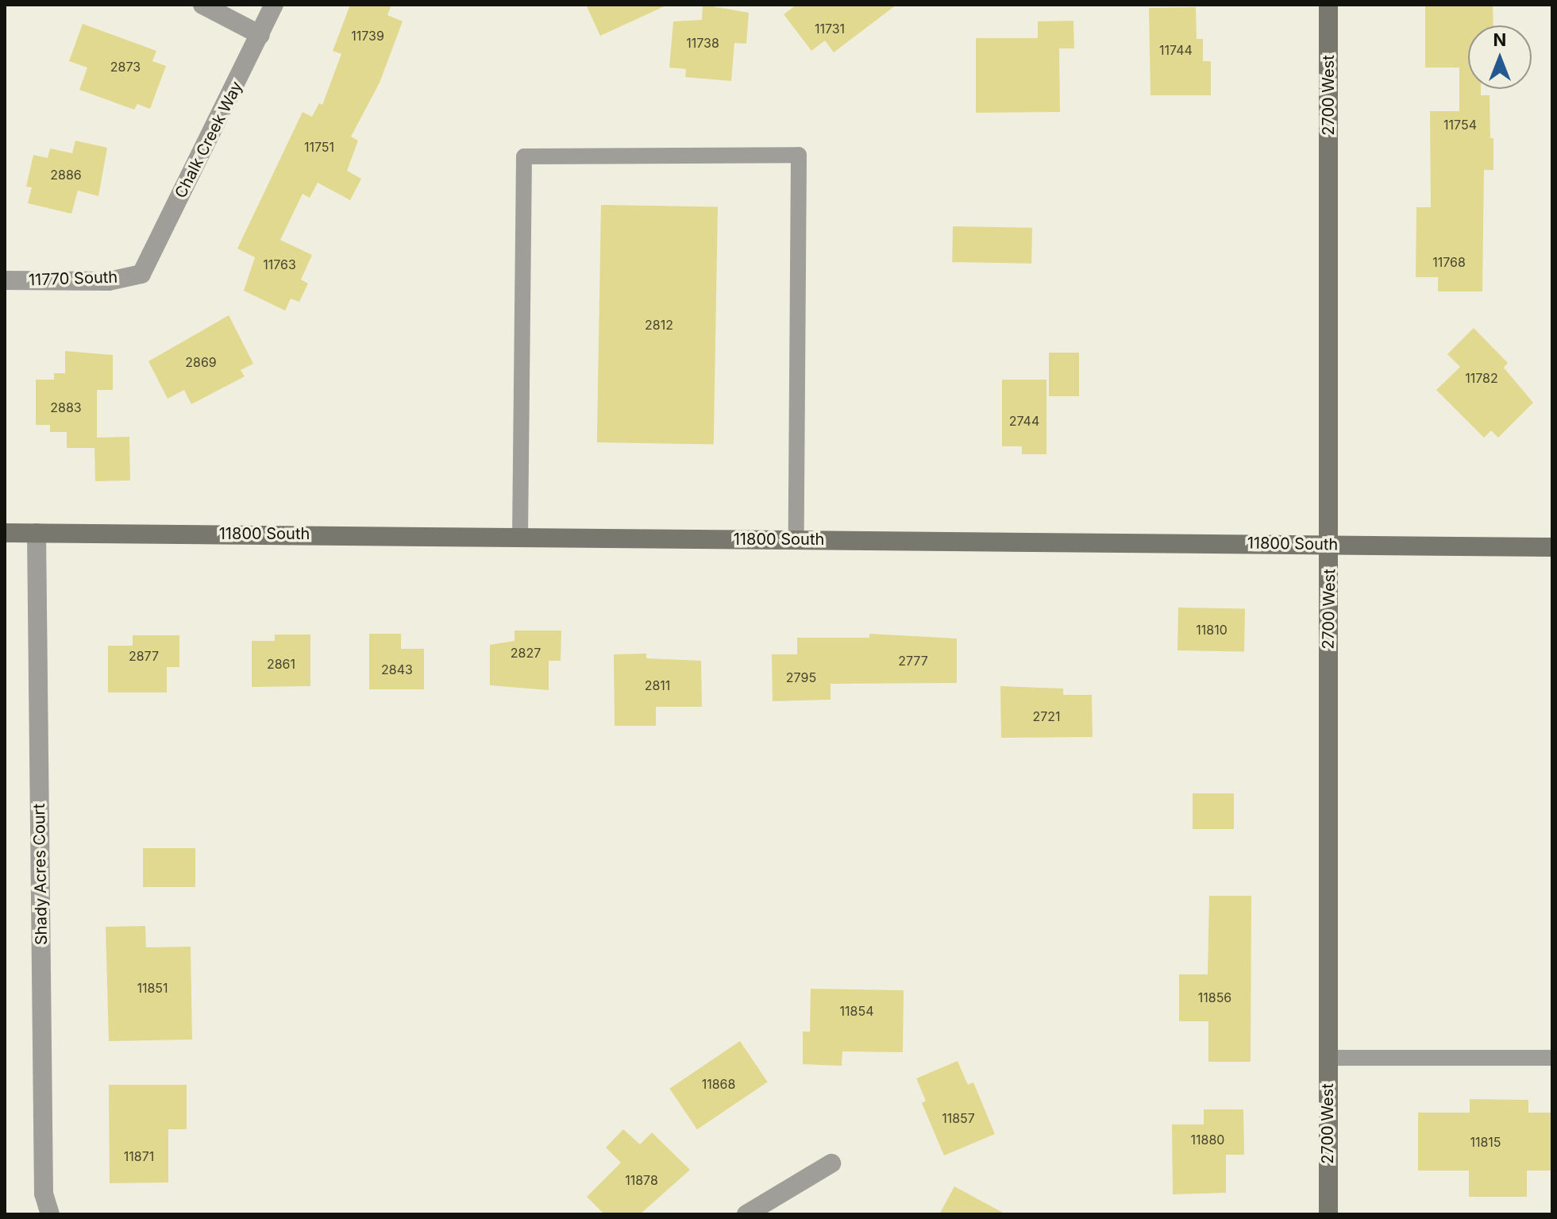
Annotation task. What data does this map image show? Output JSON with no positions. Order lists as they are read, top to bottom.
{
  "streets": {
    "main road": ["2700 West", "11800 South"],
    "street": ["Chalk Creek Way", "11770 South", "Shady Acres Court"]
  },
  "crossings": [
    ["2700 West", "11800 South"],
    ["Chalk Creek Way", "11770 South"],
    ["11800 South", "Shady Acres Court"]
  ],
  "house_numbers": [
    "11731",
    "11739",
    "11738",
    "11744",
    "2873",
    "11754",
    "11751",
    "2886",
    "11768",
    "11763",
    "2812",
    "2869",
    "11782",
    "2883",
    "2744",
    "11810",
    "2827",
    "2877",
    "2777",
    "2861",
    "2843",
    "2795",
    "2811",
    "2721",
    "11851",
    "11856",
    "11854",
    "11868",
    "11857",
    "11880",
    "11815",
    "11871",
    "11878"
  ],
  "north": "top"
}
